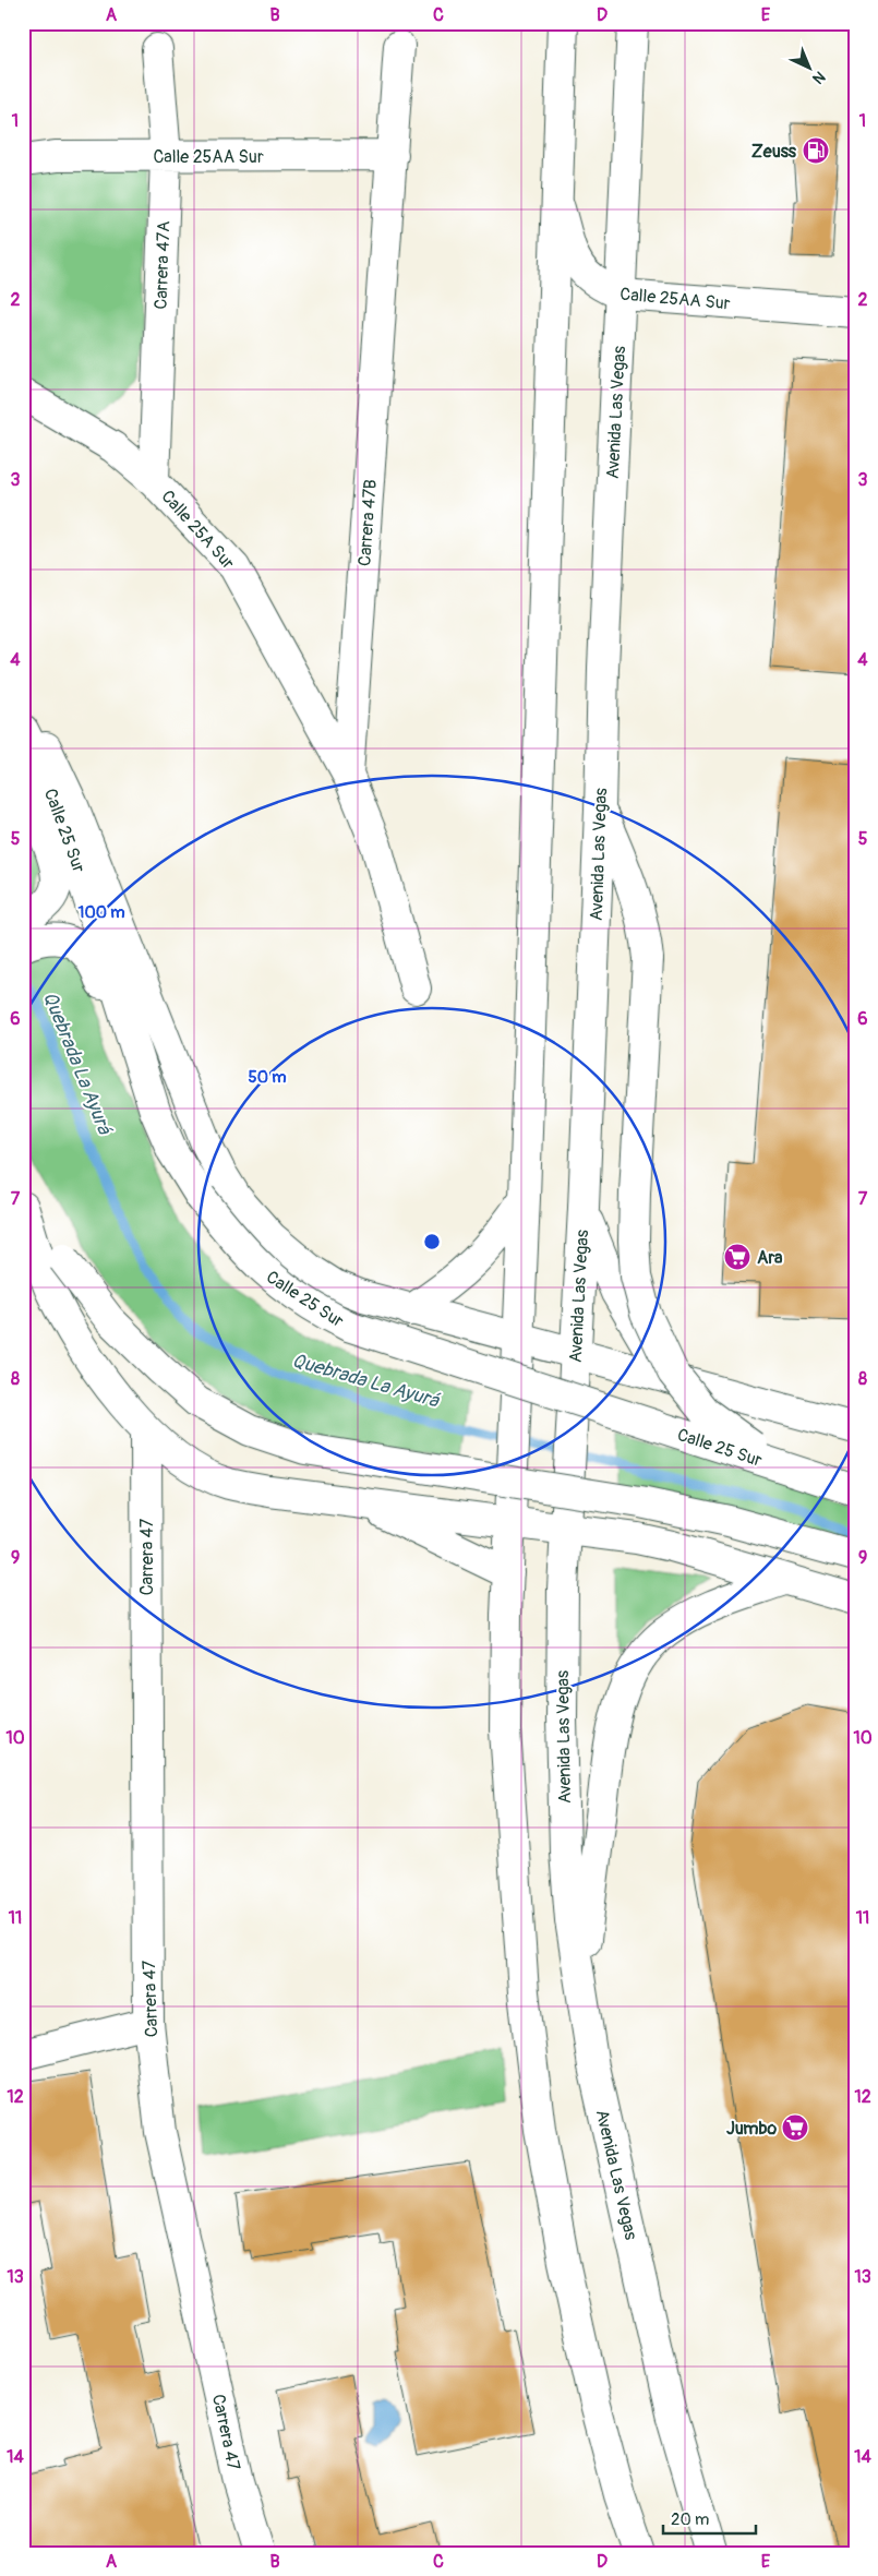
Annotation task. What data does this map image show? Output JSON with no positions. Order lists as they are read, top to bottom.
{
  "streets": {
    "main road": [
      "Calle 25AA Sur",
      "Carrera 47A",
      "Avenida Las Vegas",
      "Carrera 47B",
      "Calle 25A Sur",
      "Calle 25 Sur",
      "Carrera 47"
    ]
  },
  "crossings": [
    ["Calle 25AA Sur", "Carrera 47A"],
    ["Calle 25AA Sur", "Avenida Las Vegas"],
    ["Calle 25AA Sur", "Carrera 47B"],
    ["Carrera 47A", "Calle 25A Sur"],
    ["Avenida Las Vegas", "Calle 25 Sur"],
    ["Carrera 47B", "Calle 25A Sur"]
  ],
  "water": ["Quebrada La Ayurá"],
  "places": {
    "fuel station": ["Zeuss"],
    "supermarket": ["Ara", "Jumbo"]
  },
  "scale_bar": "20 m",
  "north": "bottom right",
  "grid": {
    "columns": [
      "A",
      "B",
      "C",
      "D",
      "E"
    ],
    "rows": [
      "1",
      "2",
      "3",
      "4",
      "5",
      "6",
      "7",
      "8",
      "9",
      "10",
      "11",
      "12",
      "13",
      "14"
    ]
  },
  "rings": ["100 m", "50 m"]
}
